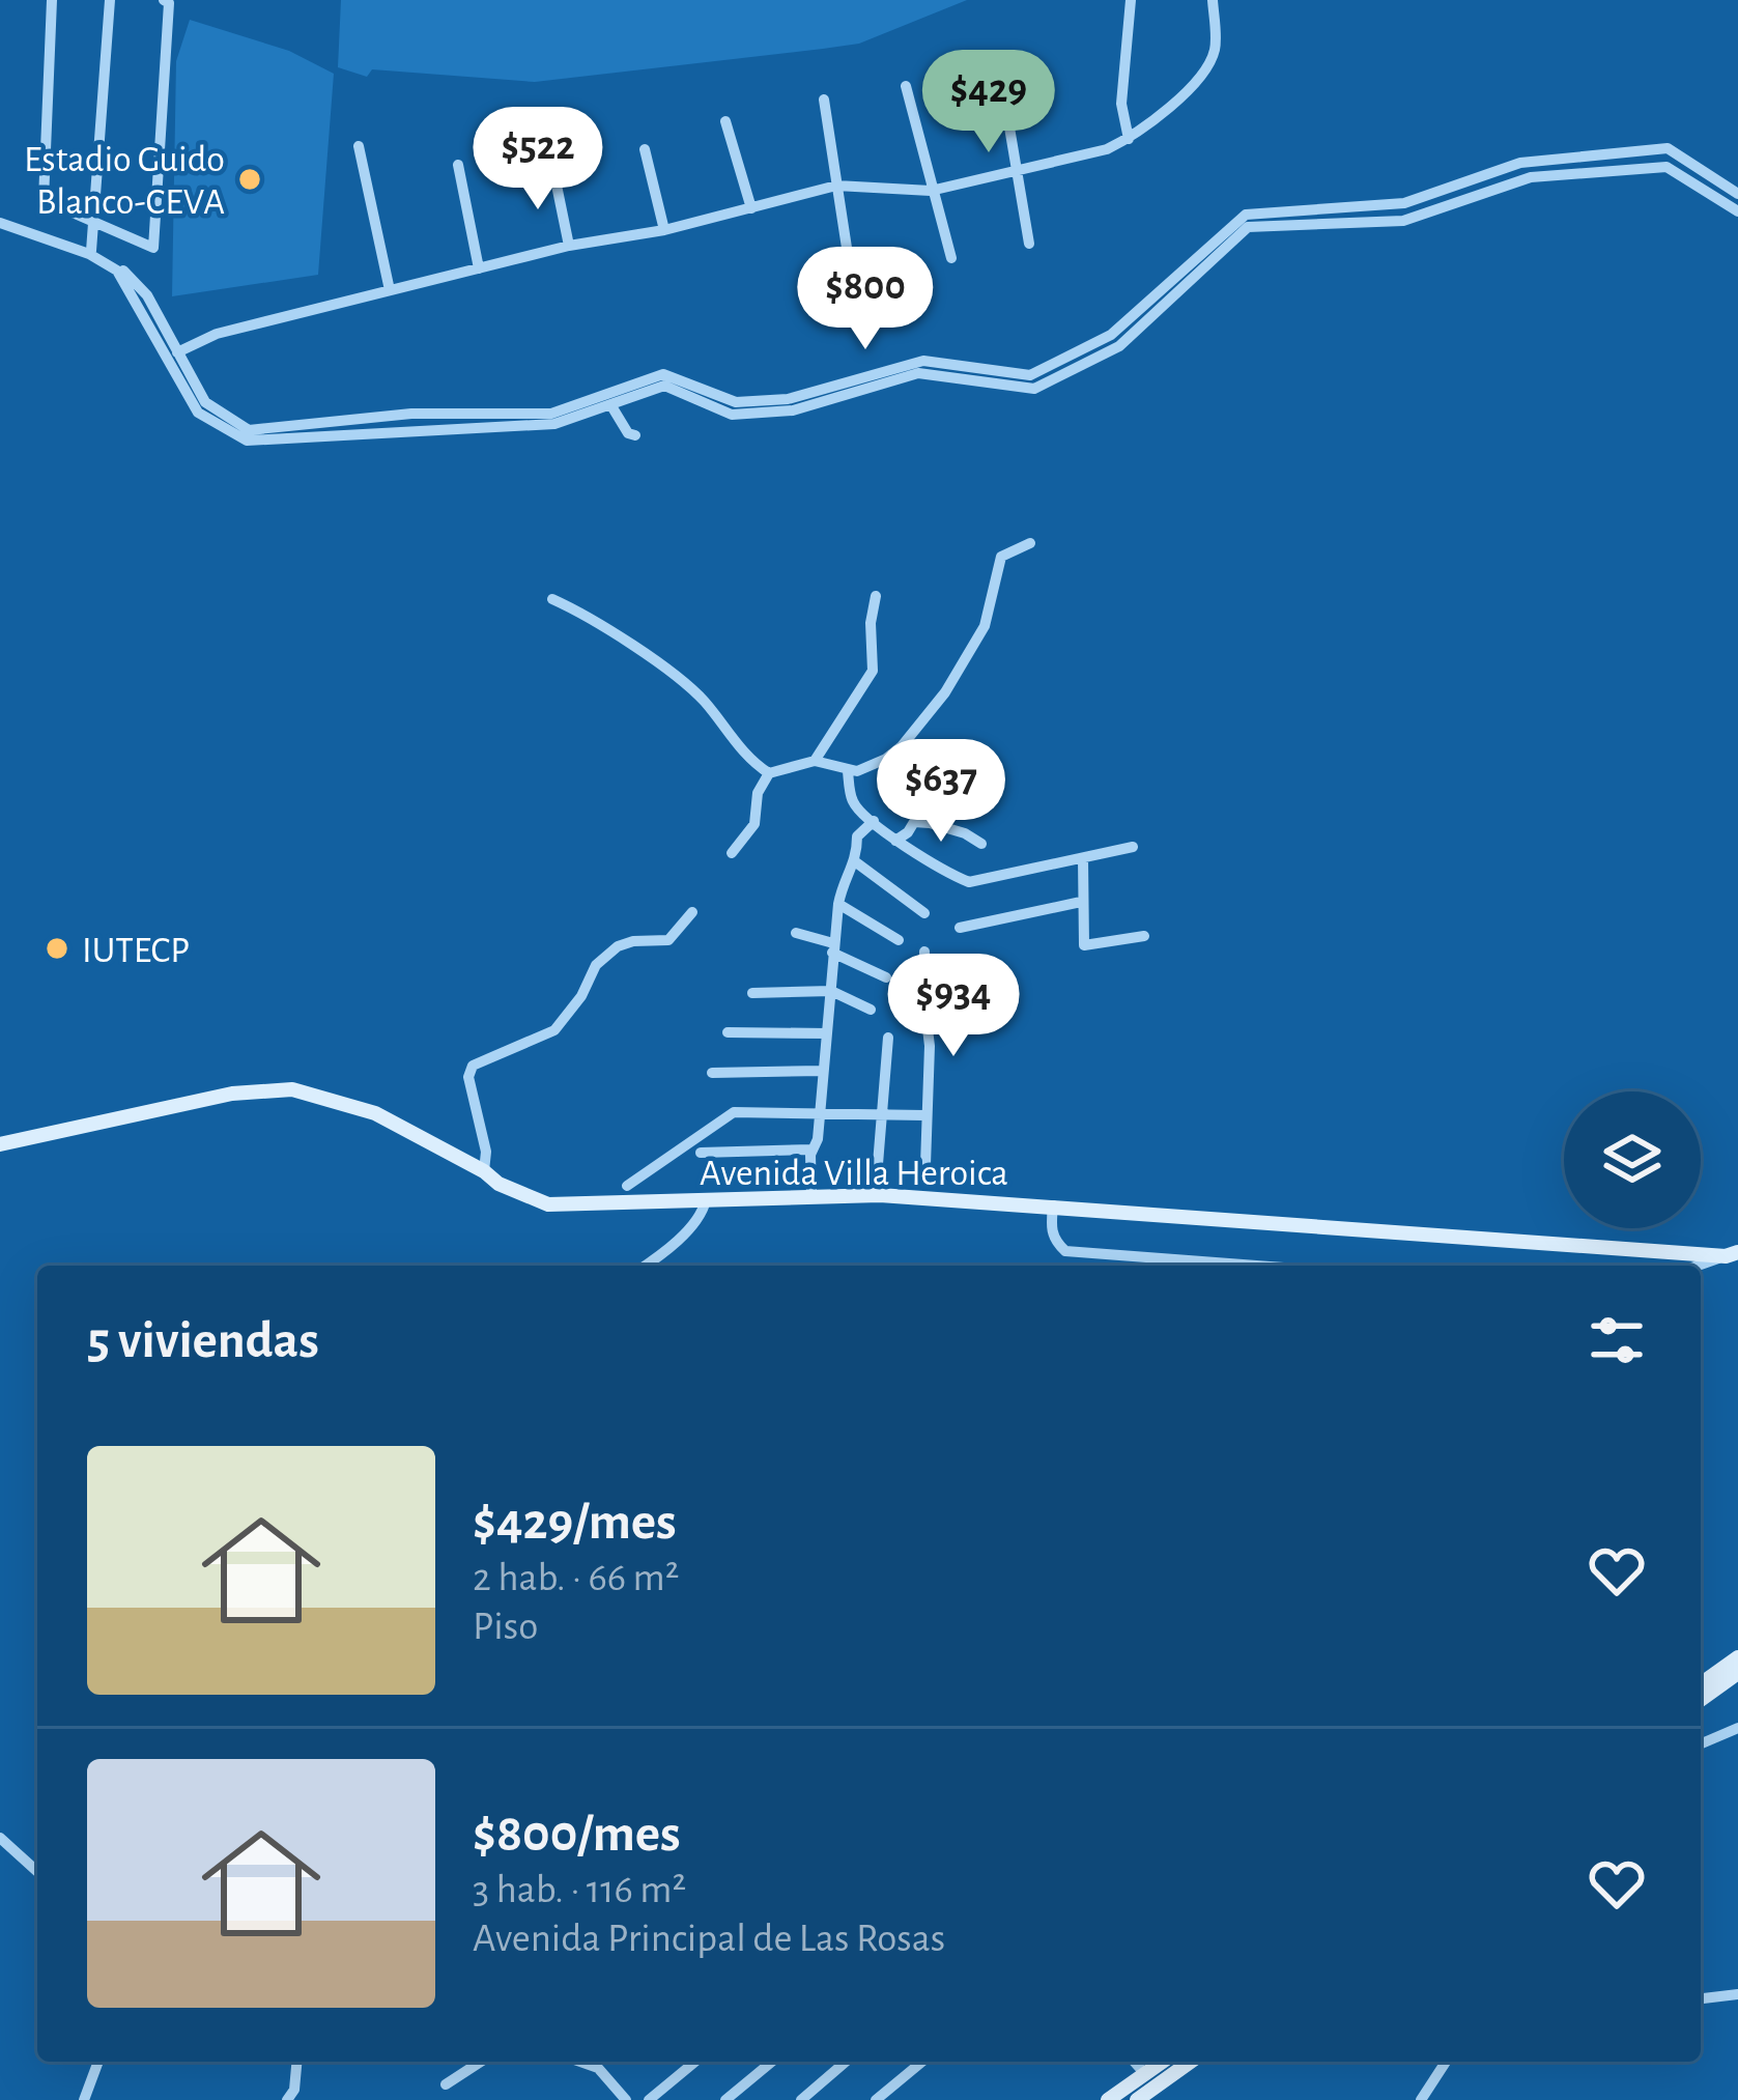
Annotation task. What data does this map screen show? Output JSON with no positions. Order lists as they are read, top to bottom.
{
  "streets": {
    "main road": ["Avenida Villa Heroica"]
  },
  "places": ["Estadio Guido Blanco-CEVA", "IUTECP"],
  "page": {
    "price": [
      "$429",
      "$522",
      "$800",
      "$637",
      "$934"
    ],
    "heading": "5 viviendas",
    "list": [
      {
        "name": "$429/mes",
        "note": "2 hab. · 66 m² · Piso"
      },
      {
        "name": "$800/mes",
        "note": "3 hab. · 116 m² · Avenida Principal de Las Rosas"
      }
    ]
  }
}
